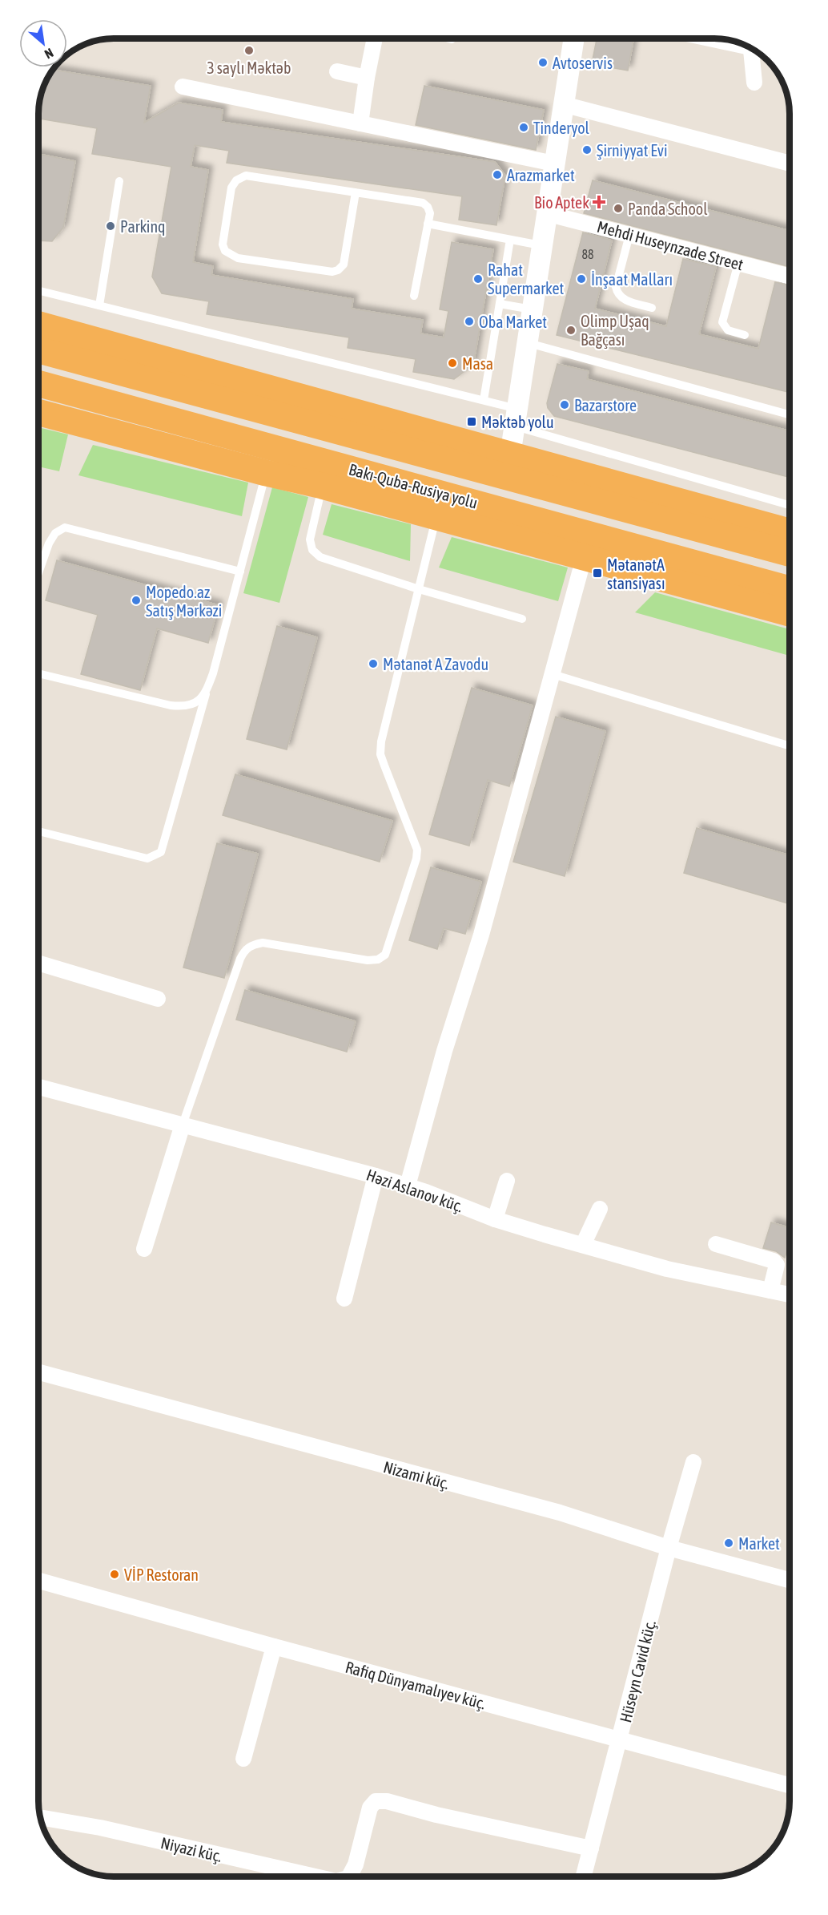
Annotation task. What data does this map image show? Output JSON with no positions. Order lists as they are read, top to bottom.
{
  "streets": {
    "highway": ["Bakı-Quba-Rusiya yolu"],
    "street": [
      "Mehdi Huseynzadе Street",
      "Həzi Aslanov küç.",
      "Nizami küç.",
      "Hüseyn Cavid küç.",
      "Rafiq Dünyamalıyev küç.",
      "Niyazi küç."
    ]
  },
  "crossings": [
    ["Nizami küç.", "Hüseyn Cavid küç."],
    ["Hüseyn Cavid küç.", "Rafiq Dünyamalıyev küç."],
    ["Hüseyn Cavid küç.", "Niyazi küç."]
  ],
  "places": {
    "other": [
      "3 saylı Məktəb",
      "Avtoservis",
      "Tinderyol",
      "Şirniyyat Evi",
      "Arazmarket",
      "Panda School",
      "Parkinq",
      "Rahat Supermarket",
      "İnşaat Malları",
      "Oba Market",
      "Olimp Uşaq Bağçası",
      "Masa",
      "Bazarstore",
      "Mopedo.az Satış Mərkəzi",
      "Mətanət A Zavodu",
      "Market",
      "VİP Restoran"
    ],
    "health": ["Bio Aptek"],
    "transit": ["Məktəb yolu", "MətanətA stansiyası"]
  },
  "house_numbers": ["88"],
  "north": "bottom right"
}
